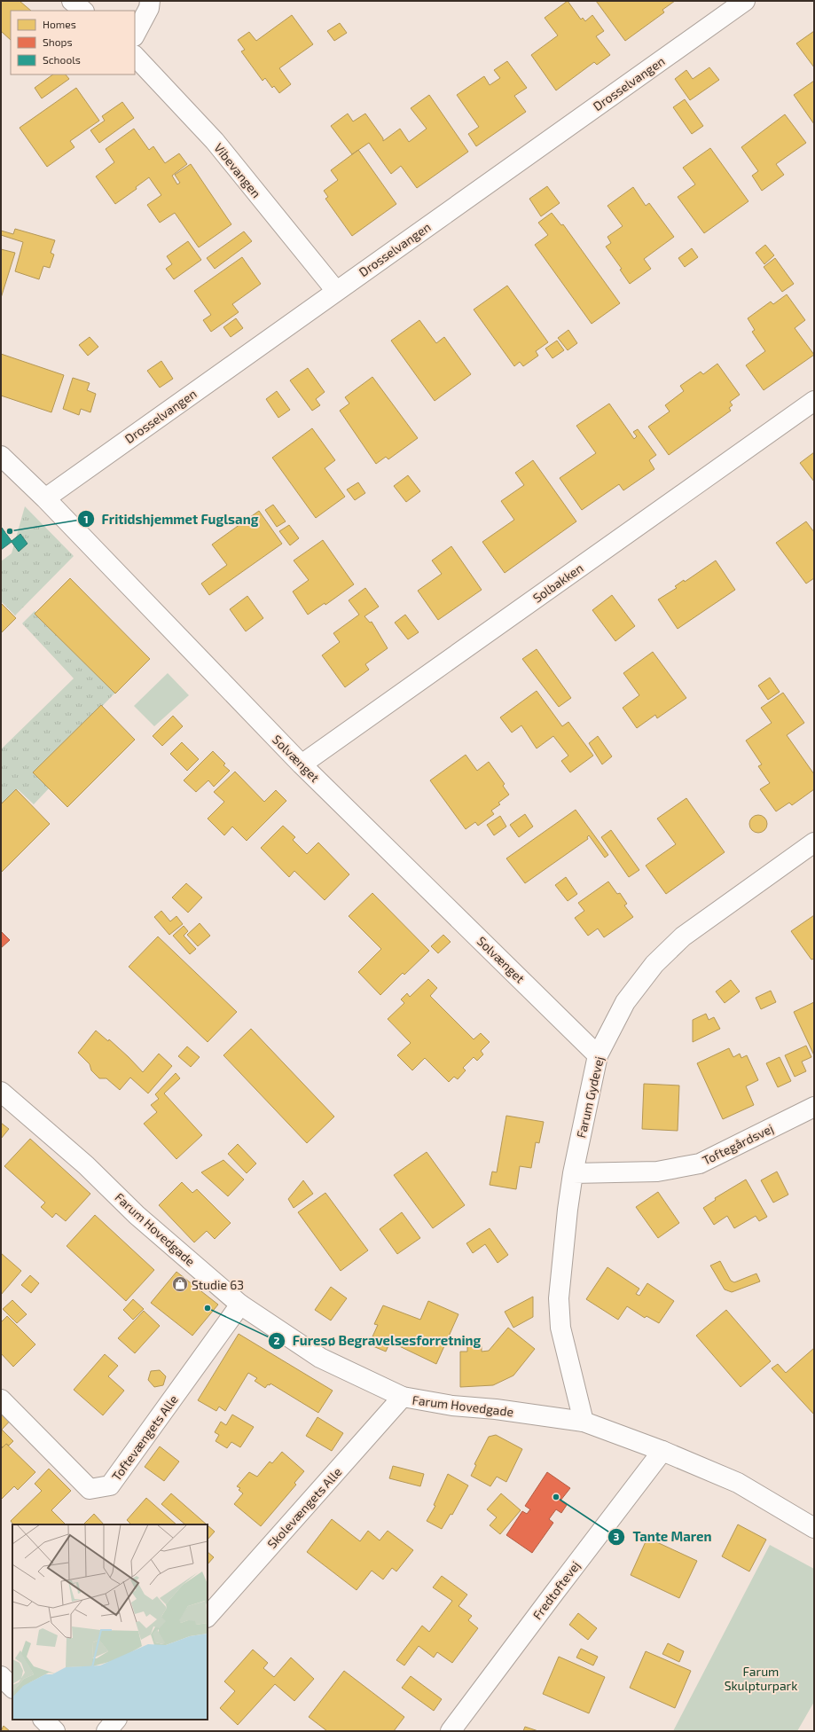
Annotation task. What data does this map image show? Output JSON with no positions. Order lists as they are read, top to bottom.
{
  "streets": {
    "street": [
      "Drosselvangen",
      "Vibevangen",
      "Solbakken",
      "Solvænget",
      "Farum Gydevej",
      "Toftegårdsvej",
      "Farum Hovedgade",
      "Toftevængets Alle",
      "Skolevængets Alle",
      "Fredtoftevej"
    ]
  },
  "crossings": [
    ["Drosselvangen", "Vibevangen"],
    ["Drosselvangen", "Solvænget"],
    ["Solbakken", "Solvænget"],
    ["Solvænget", "Farum Gydevej"],
    ["Farum Gydevej", "Toftegårdsvej"],
    ["Farum Gydevej", "Farum Hovedgade"],
    ["Farum Hovedgade", "Toftevængets Alle"],
    ["Farum Hovedgade", "Skolevængets Alle"],
    ["Farum Hovedgade", "Fredtoftevej"]
  ],
  "parks": ["Farum Skulpturpark"],
  "places": {
    "other": ["Fritidshjemmet Fuglsang", "Furesø Begravelsesforretning", "Tante Maren"],
    "shop": ["Studie 63"]
  },
  "legend": ["Homes", "Shops", "Schools"]
}
